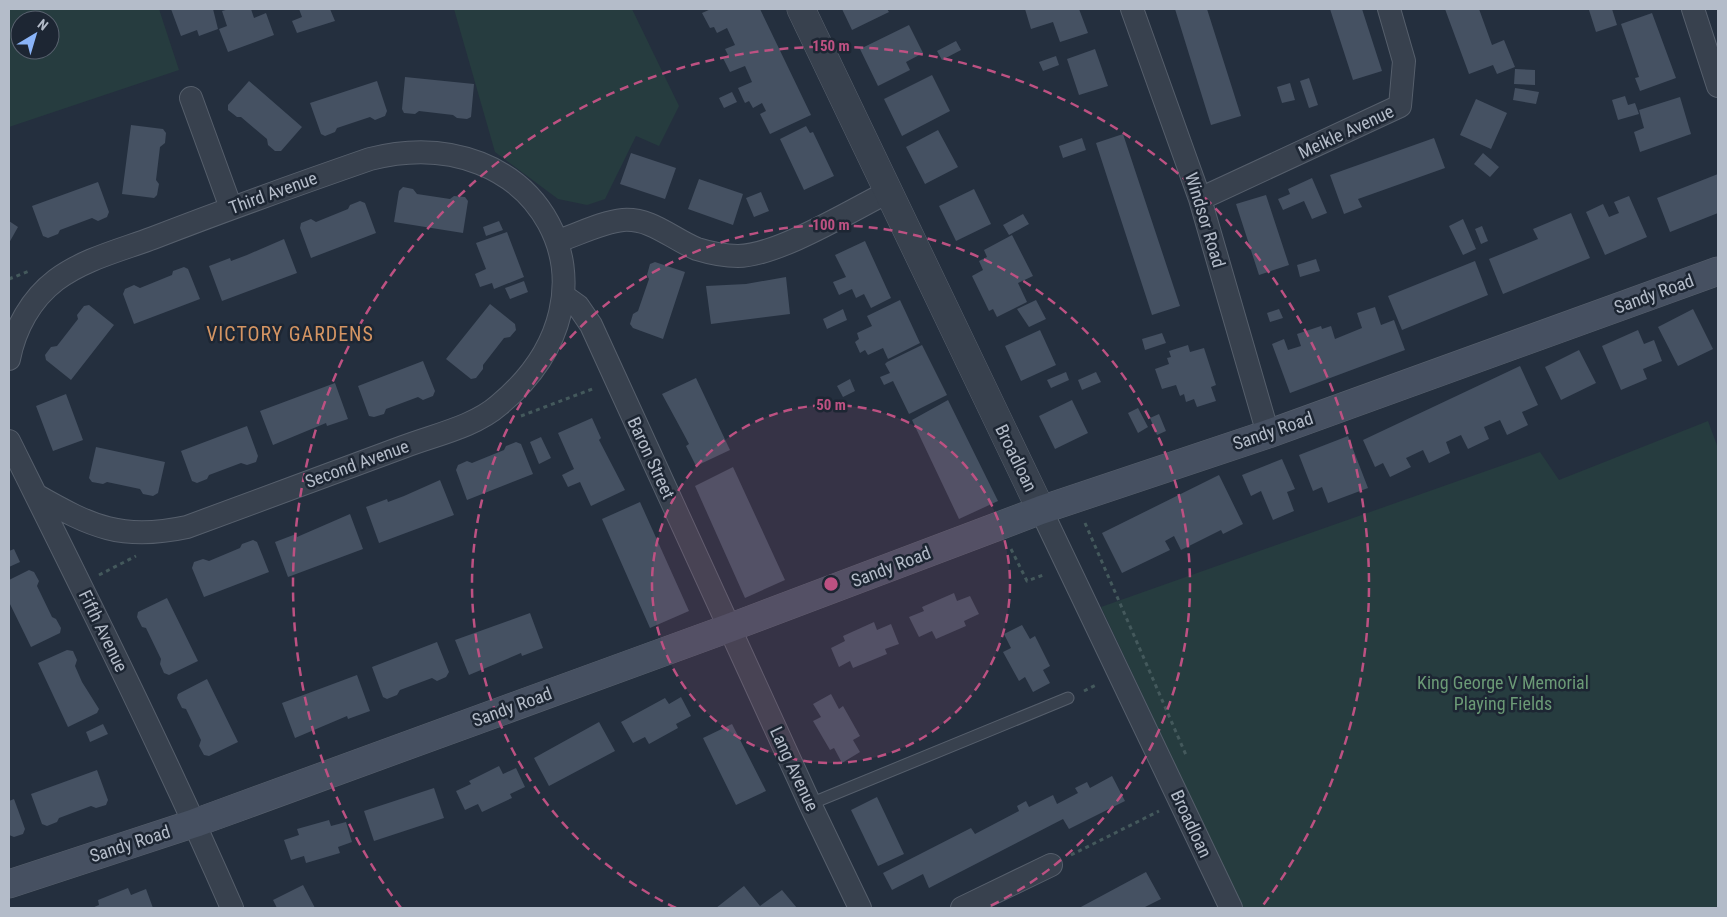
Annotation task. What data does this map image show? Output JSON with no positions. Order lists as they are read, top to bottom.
{
  "streets": {
    "main road": ["Sandy Road"],
    "street": [
      "Meikle Avenue",
      "Third Avenue",
      "Windsor Road",
      "Baron Street",
      "Broadloan",
      "Second Avenue",
      "Fifth Avenue",
      "Lang Avenue"
    ]
  },
  "crossings": [
    ["Meikle Avenue", "Windsor Road"],
    ["Third Avenue", "Second Avenue"],
    ["Windsor Road", "Sandy Road"],
    ["Sandy Road", "Baron Street"],
    ["Sandy Road", "Broadloan"],
    ["Sandy Road", "Fifth Avenue"],
    ["Sandy Road", "Lang Avenue"],
    ["Baron Street", "Second Avenue"],
    ["Baron Street", "Lang Avenue"],
    ["Second Avenue", "Fifth Avenue"]
  ],
  "districts": ["VICTORY GARDENS"],
  "parks": ["King George V Memorial Playing Fields"],
  "north": "top right",
  "rings": ["150 m", "100 m", "50 m"]
}
